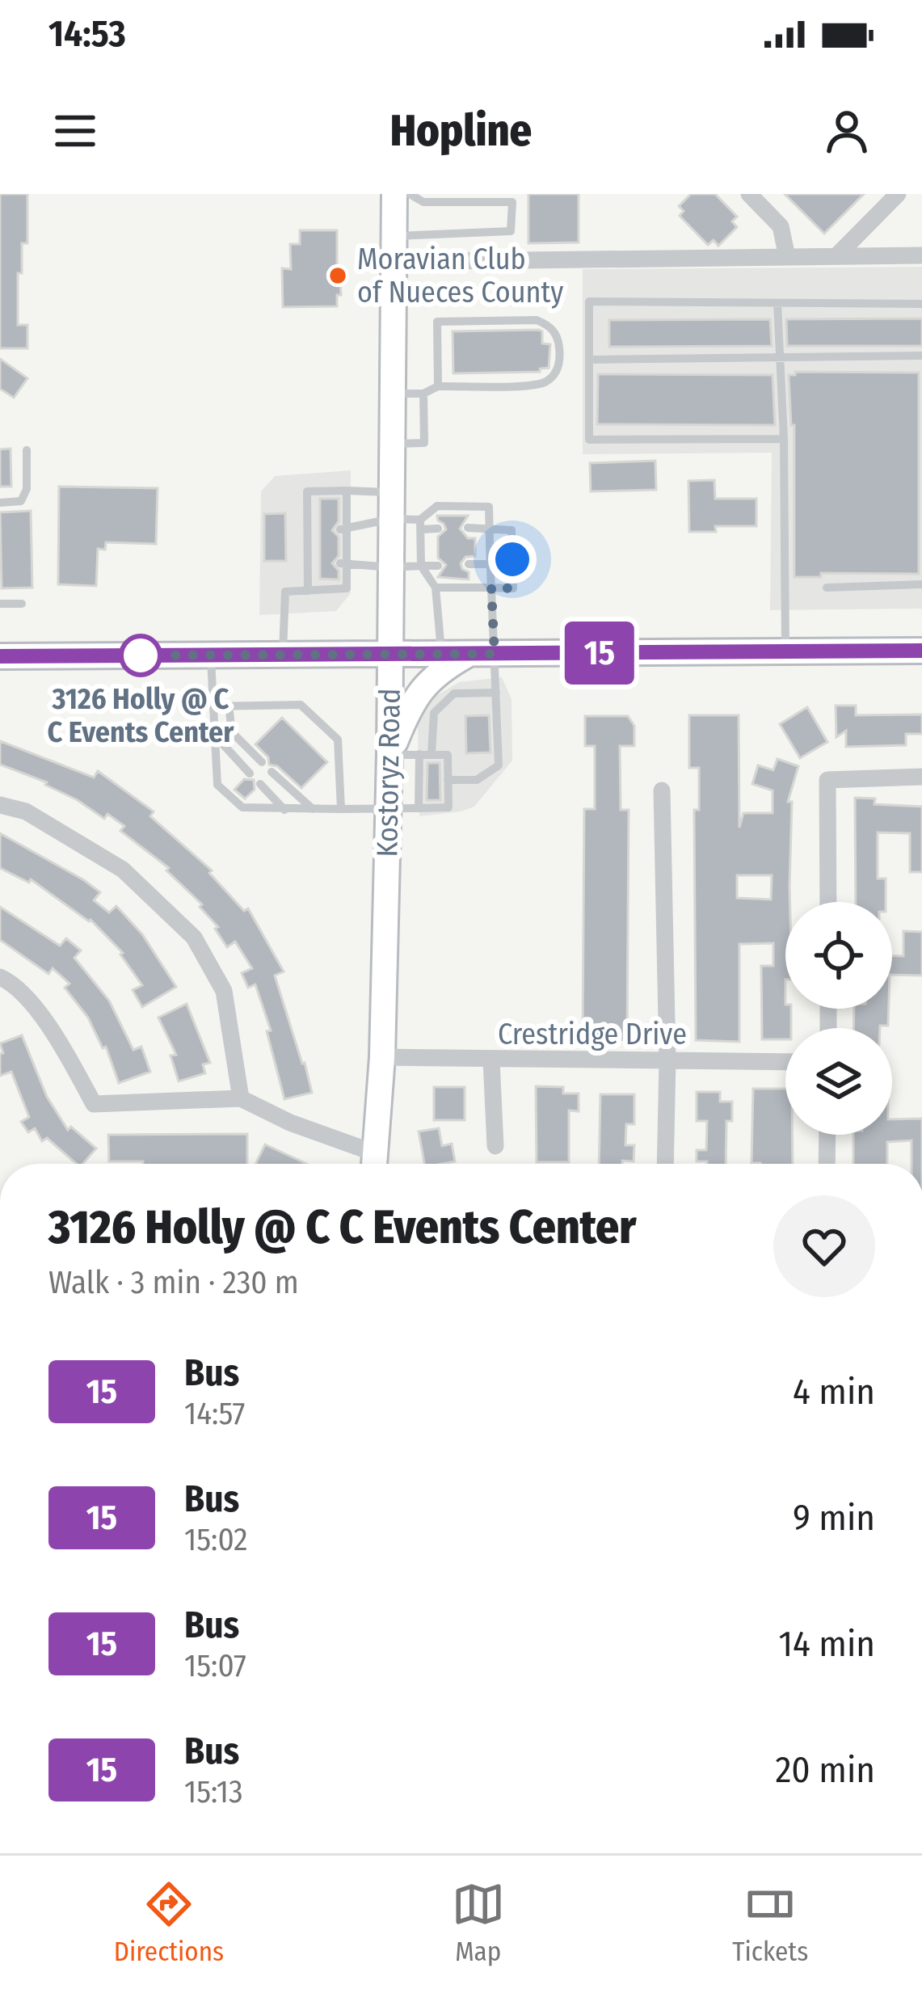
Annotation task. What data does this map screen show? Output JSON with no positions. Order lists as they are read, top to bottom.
{
  "streets": {
    "main road": ["Kostoryz Road"],
    "street": ["Crestridge Drive"]
  },
  "crossings": [
    ["Kostoryz Road", "Crestridge Drive"]
  ],
  "places": ["Moravian Club of Nueces County", "3126 Holly @ C C Events Center"],
  "lines": ["bus line 15"],
  "page": {
    "status": "14:53",
    "header": "Hopline",
    "on_map": "15",
    "heading": ["3126 Holly @ C C Events Center", "Walk · 3 min · 230 m"],
    "list": [
      {
        "mark": "15",
        "name": "Bus",
        "note": "14:57",
        "value": "4 min"
      },
      {
        "mark": "15",
        "name": "Bus",
        "note": "15:02",
        "value": "9 min"
      },
      {
        "mark": "15",
        "name": "Bus",
        "note": "15:07",
        "value": "14 min"
      },
      {
        "mark": "15",
        "name": "Bus",
        "note": "15:13",
        "value": "20 min"
      }
    ],
    "tabs": ["Directions", "Map", "Tickets"]
  }
}
